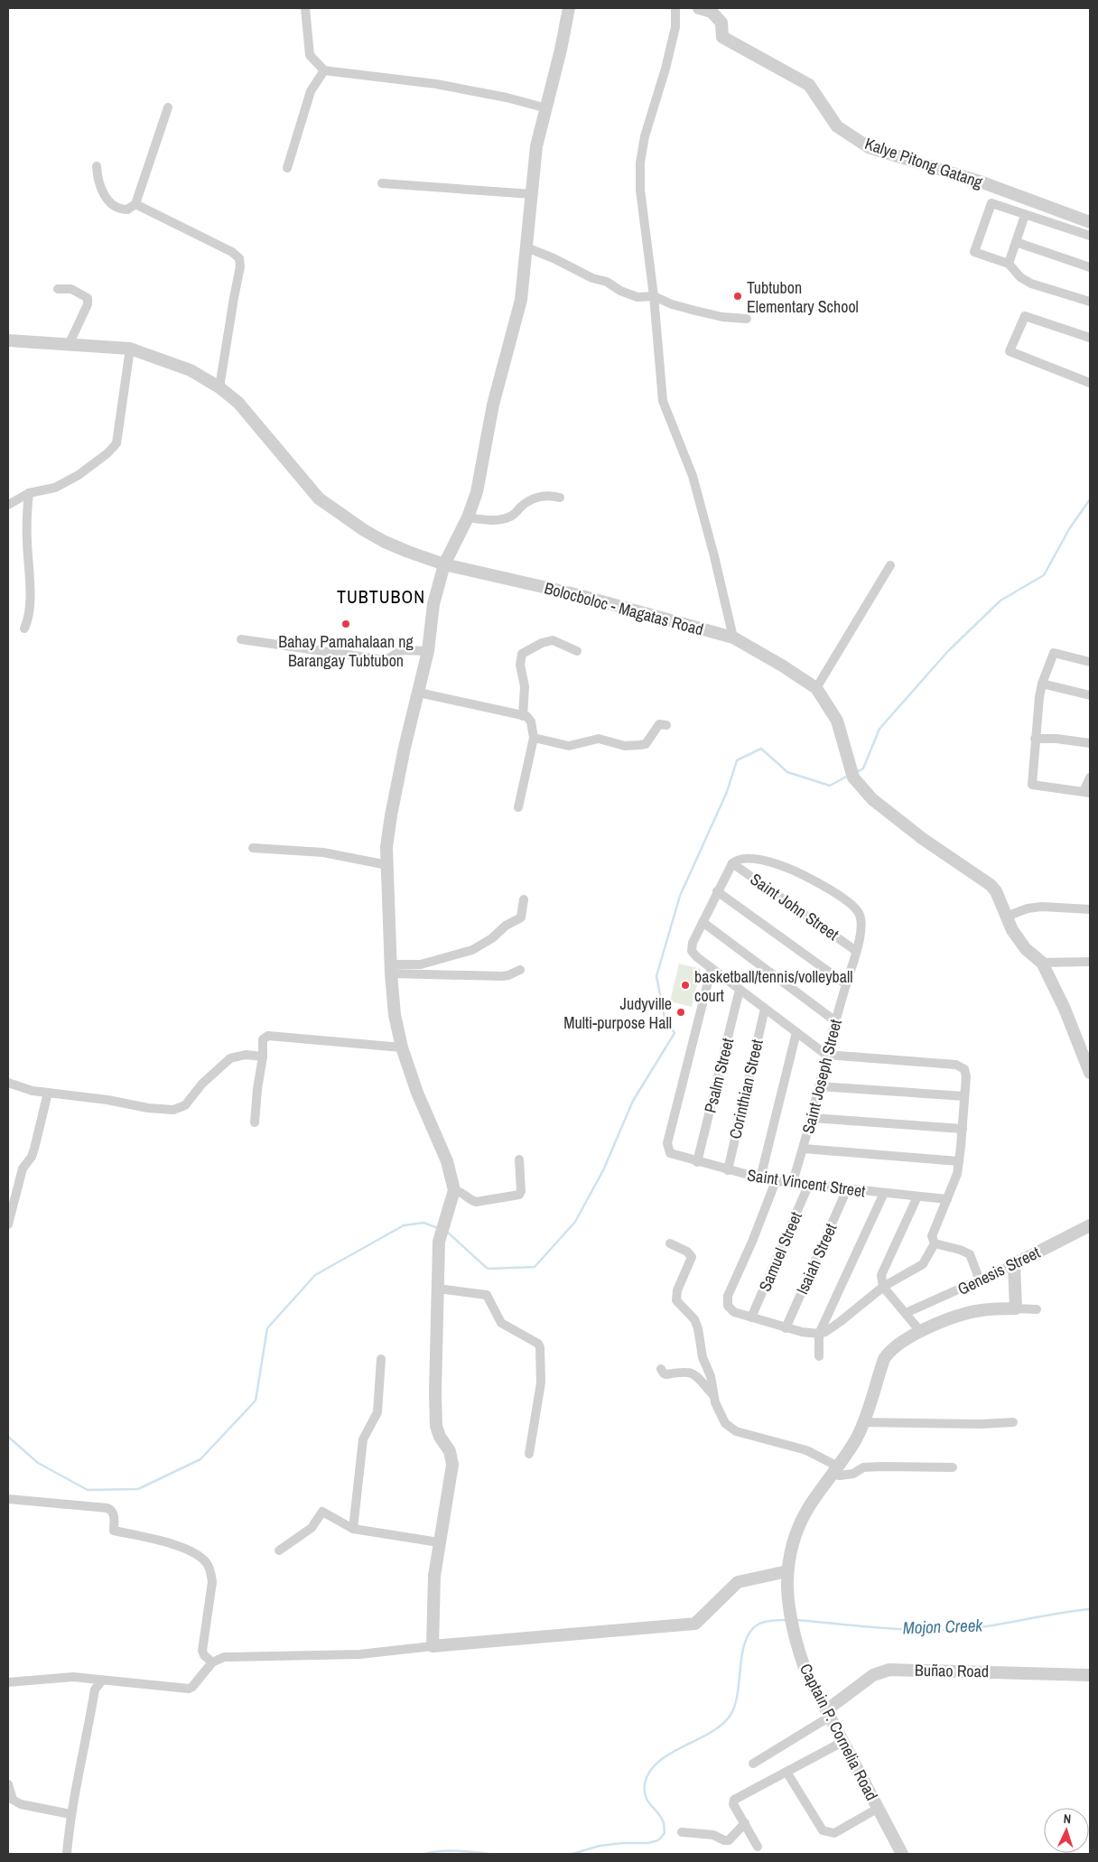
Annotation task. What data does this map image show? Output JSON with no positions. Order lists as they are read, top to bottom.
{
  "streets": {
    "street": [
      "Kalye Pitong Gatang",
      "Bolocboloc - Magatas Road",
      "Saint John Street",
      "Psalm Street",
      "Saint Joseph Street",
      "Corinthian Street",
      "Saint Vincent Street",
      "Samuel Street",
      "Isaiah Street",
      "Genesis Street",
      "Buñao Road",
      "Captain P. Cornelia Road"
    ]
  },
  "crossings": [
    ["Saint John Street", "Saint Joseph Street"],
    ["Psalm Street", "Saint Vincent Street"],
    ["Saint Joseph Street", "Saint Vincent Street"],
    ["Corinthian Street", "Saint Vincent Street"],
    ["Saint Vincent Street", "Samuel Street"],
    ["Saint Vincent Street", "Isaiah Street"],
    ["Buñao Road", "Captain P. Cornelia Road"]
  ],
  "districts": ["TUBTUBON"],
  "water": ["Mojon Creek"],
  "places": [
    "Tubtubon Elementary School",
    "Bahay Pamahalaan ng Barangay Tubtubon",
    "basketball/tennis/volleyball court",
    "Judyville Multi-purpose Hall"
  ],
  "north": "top"
}
